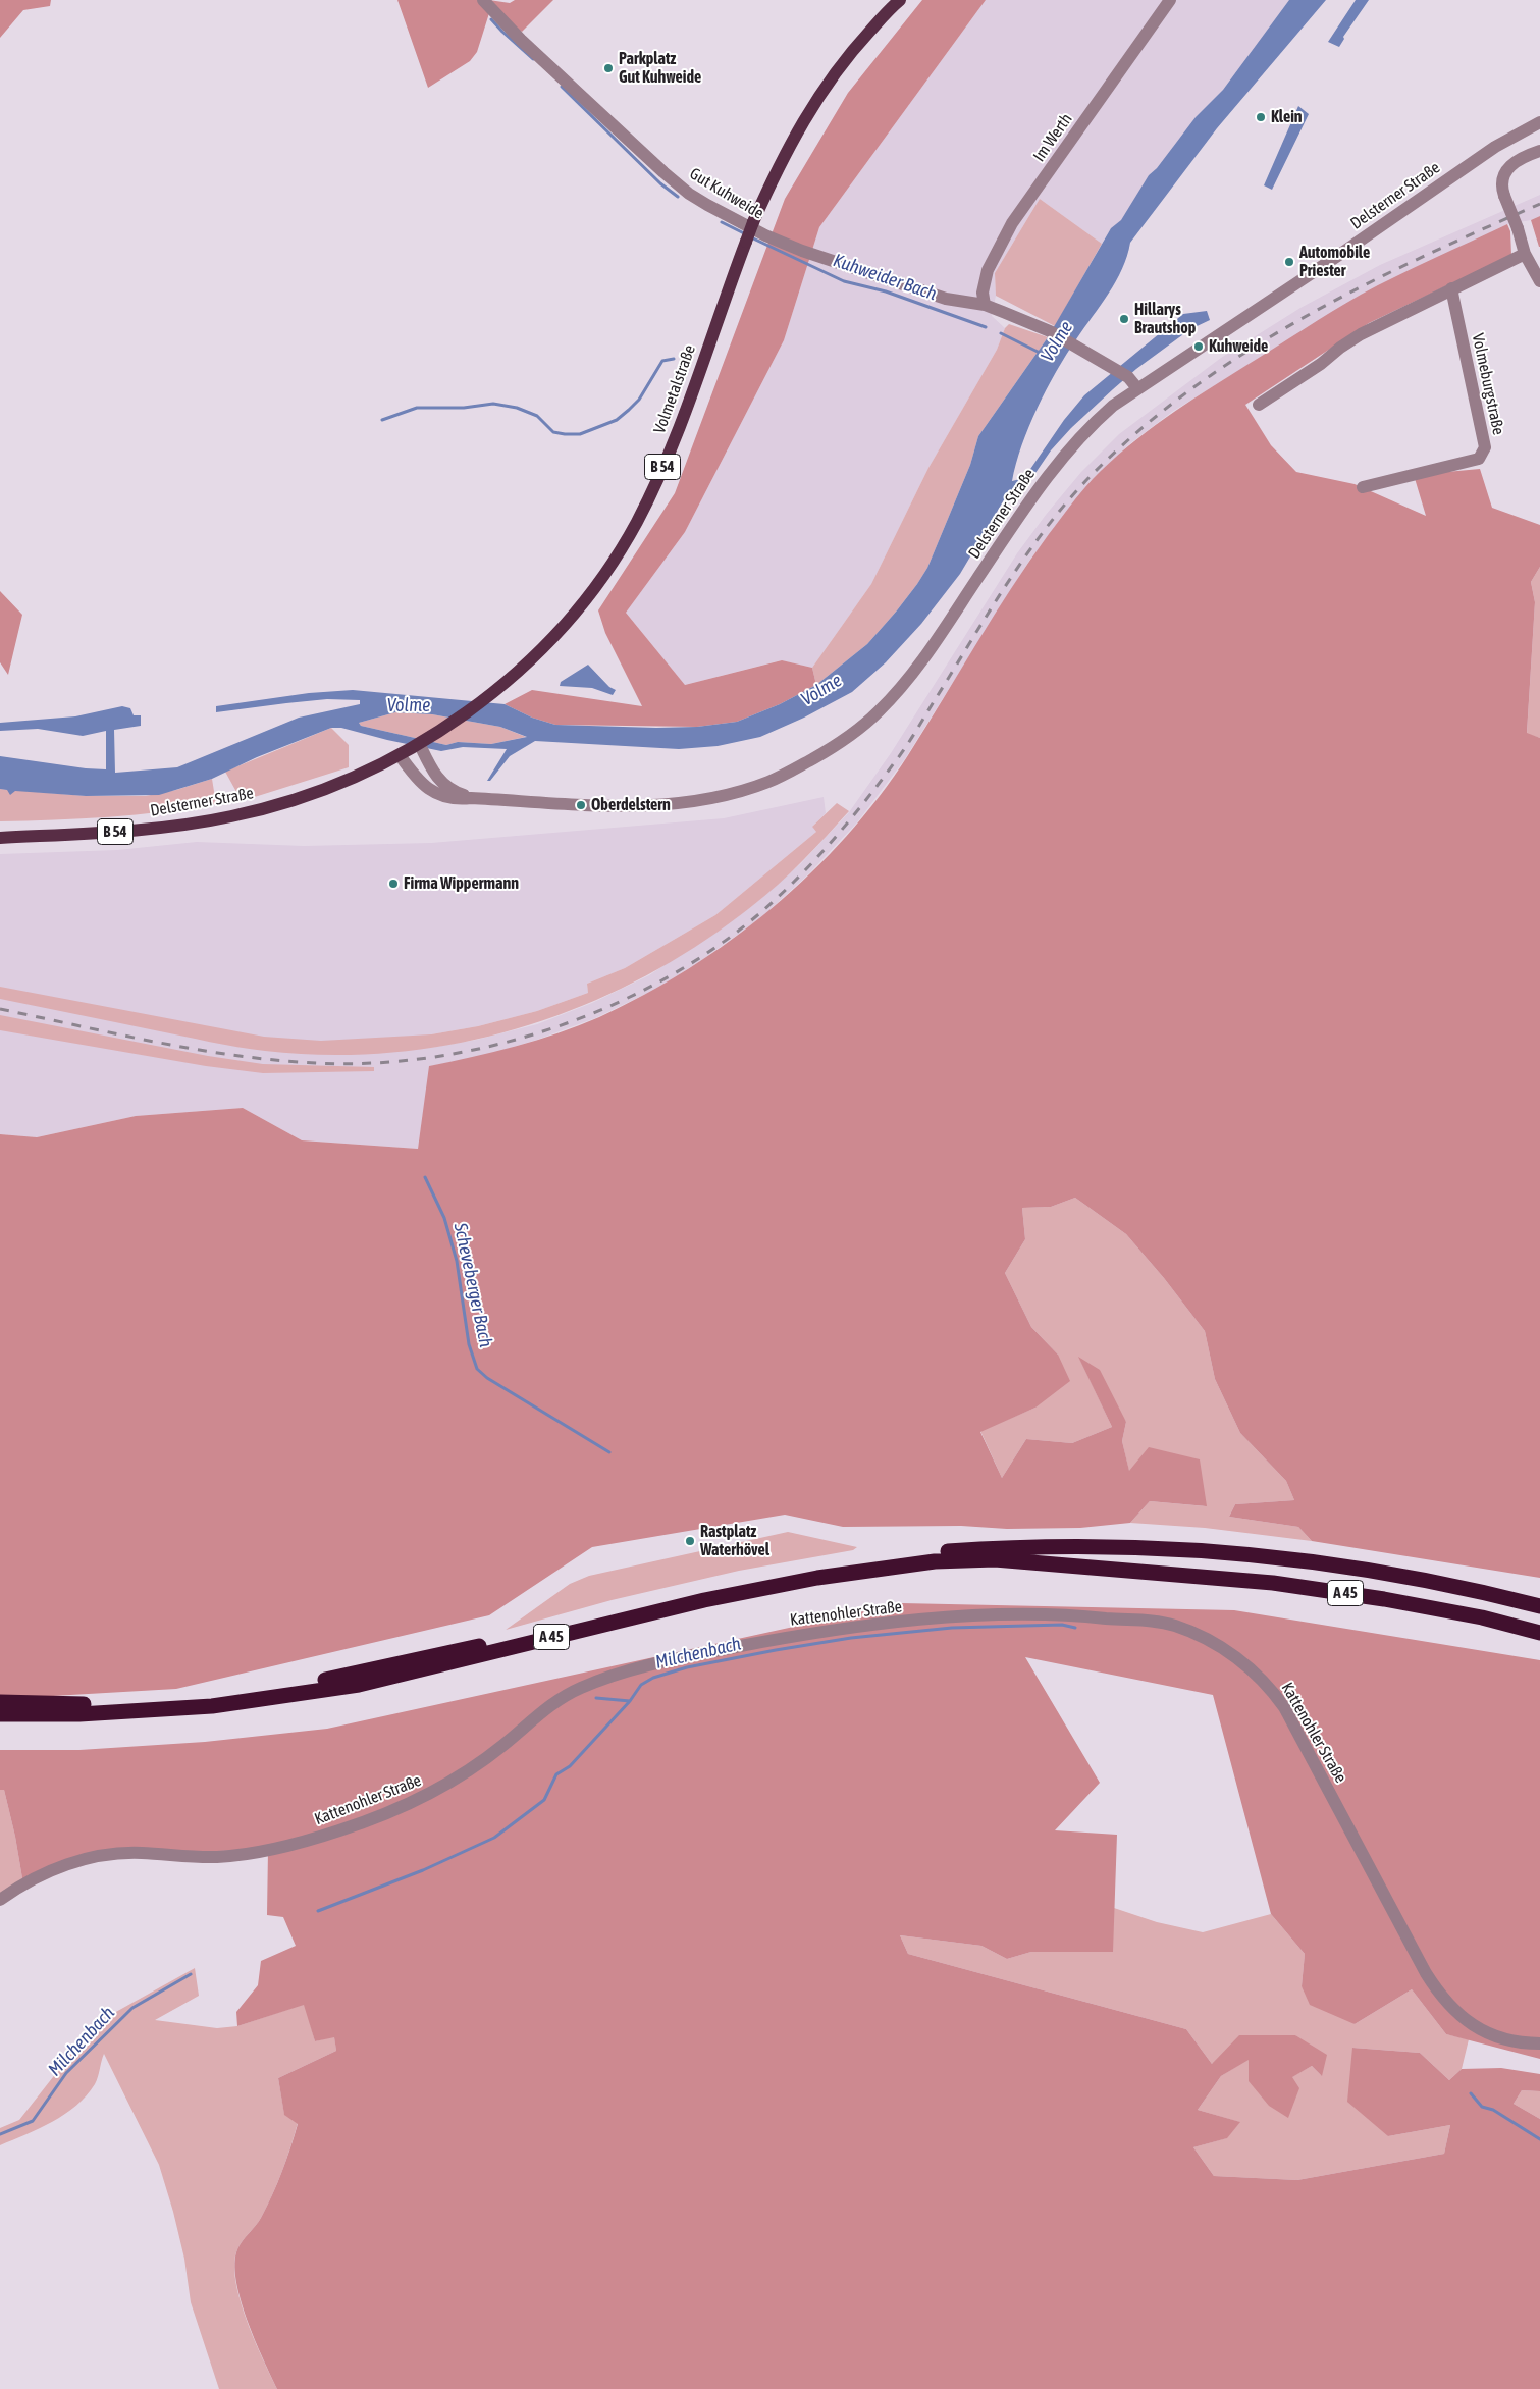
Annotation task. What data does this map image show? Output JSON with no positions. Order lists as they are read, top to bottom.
{
  "streets": {
    "highway": ["A 45"],
    "main road": ["Delsterner Straße", "Volmetalstraße", "B 54"],
    "street": [
      "Im Werth",
      "Gut Kuhweide",
      "Volmeburgstraße",
      "Kattenohler Straße"
    ]
  },
  "crossings": [
    ["Im Werth", "Gut Kuhweide"],
    ["Gut Kuhweide", "Delsterner Straße"],
    ["Delsterner Straße", "Volmetalstraße"]
  ],
  "water": [
    "Kuhweider Bach",
    "Volme",
    "Scheveberger Bach",
    "Milchenbach"
  ],
  "places": [
    "Parkplatz Gut Kuhweide",
    "Klein",
    "Automobile Priester",
    "Hillarys Brautshop",
    "Kuhweide",
    "Oberdelstern",
    "Firma Wippermann",
    "Rastplatz Waterhövel"
  ]
}
